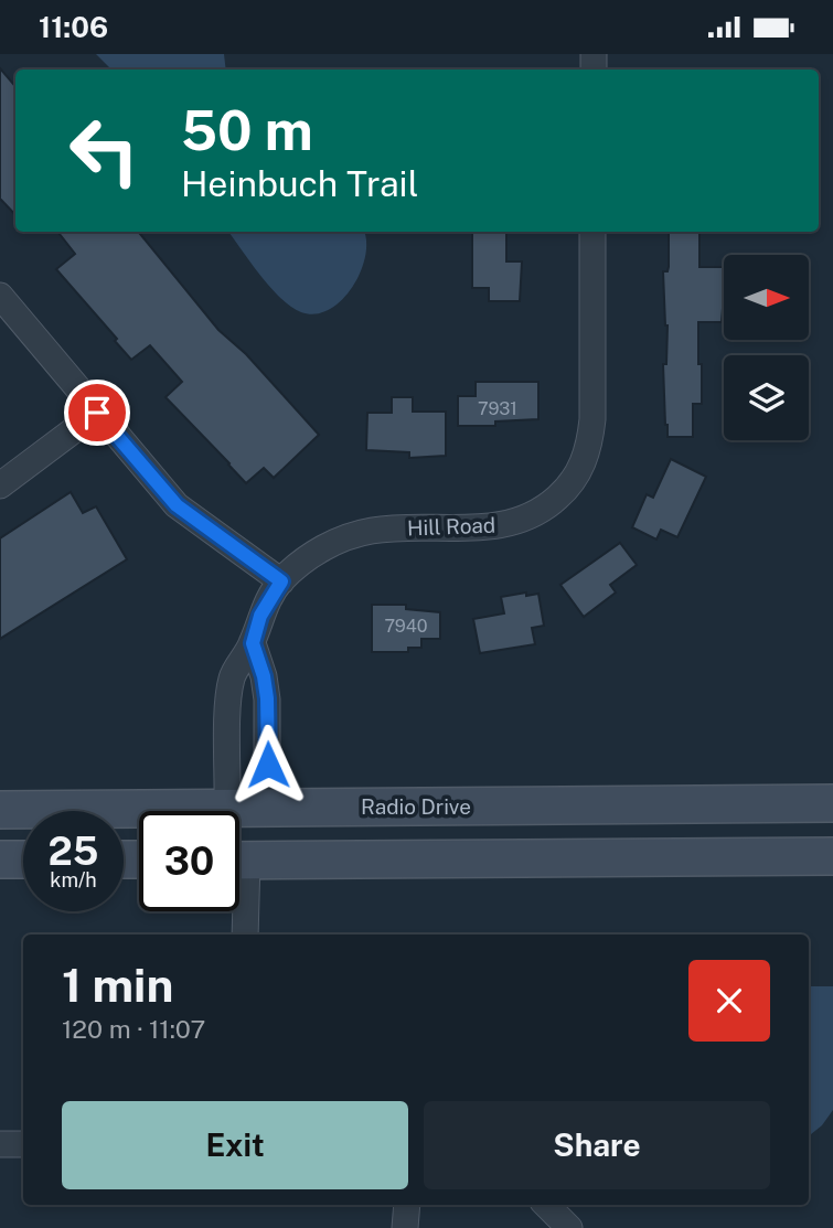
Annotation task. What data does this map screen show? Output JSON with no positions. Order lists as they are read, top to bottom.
{
  "streets": {
    "main road": ["Radio Drive"],
    "street": ["Hill Road"]
  },
  "crossings": [
    ["Hill Road", "Radio Drive"]
  ],
  "house_numbers": ["7931", "7940"],
  "north": "right",
  "page": {
    "status": "11:06",
    "turn": ["50 m", "Heinbuch Trail"],
    "speed": "25 km/h",
    "limit": "30",
    "heading": ["1 min", "120 m · 11:07"],
    "buttons": ["Exit", "Share"]
  }
}
